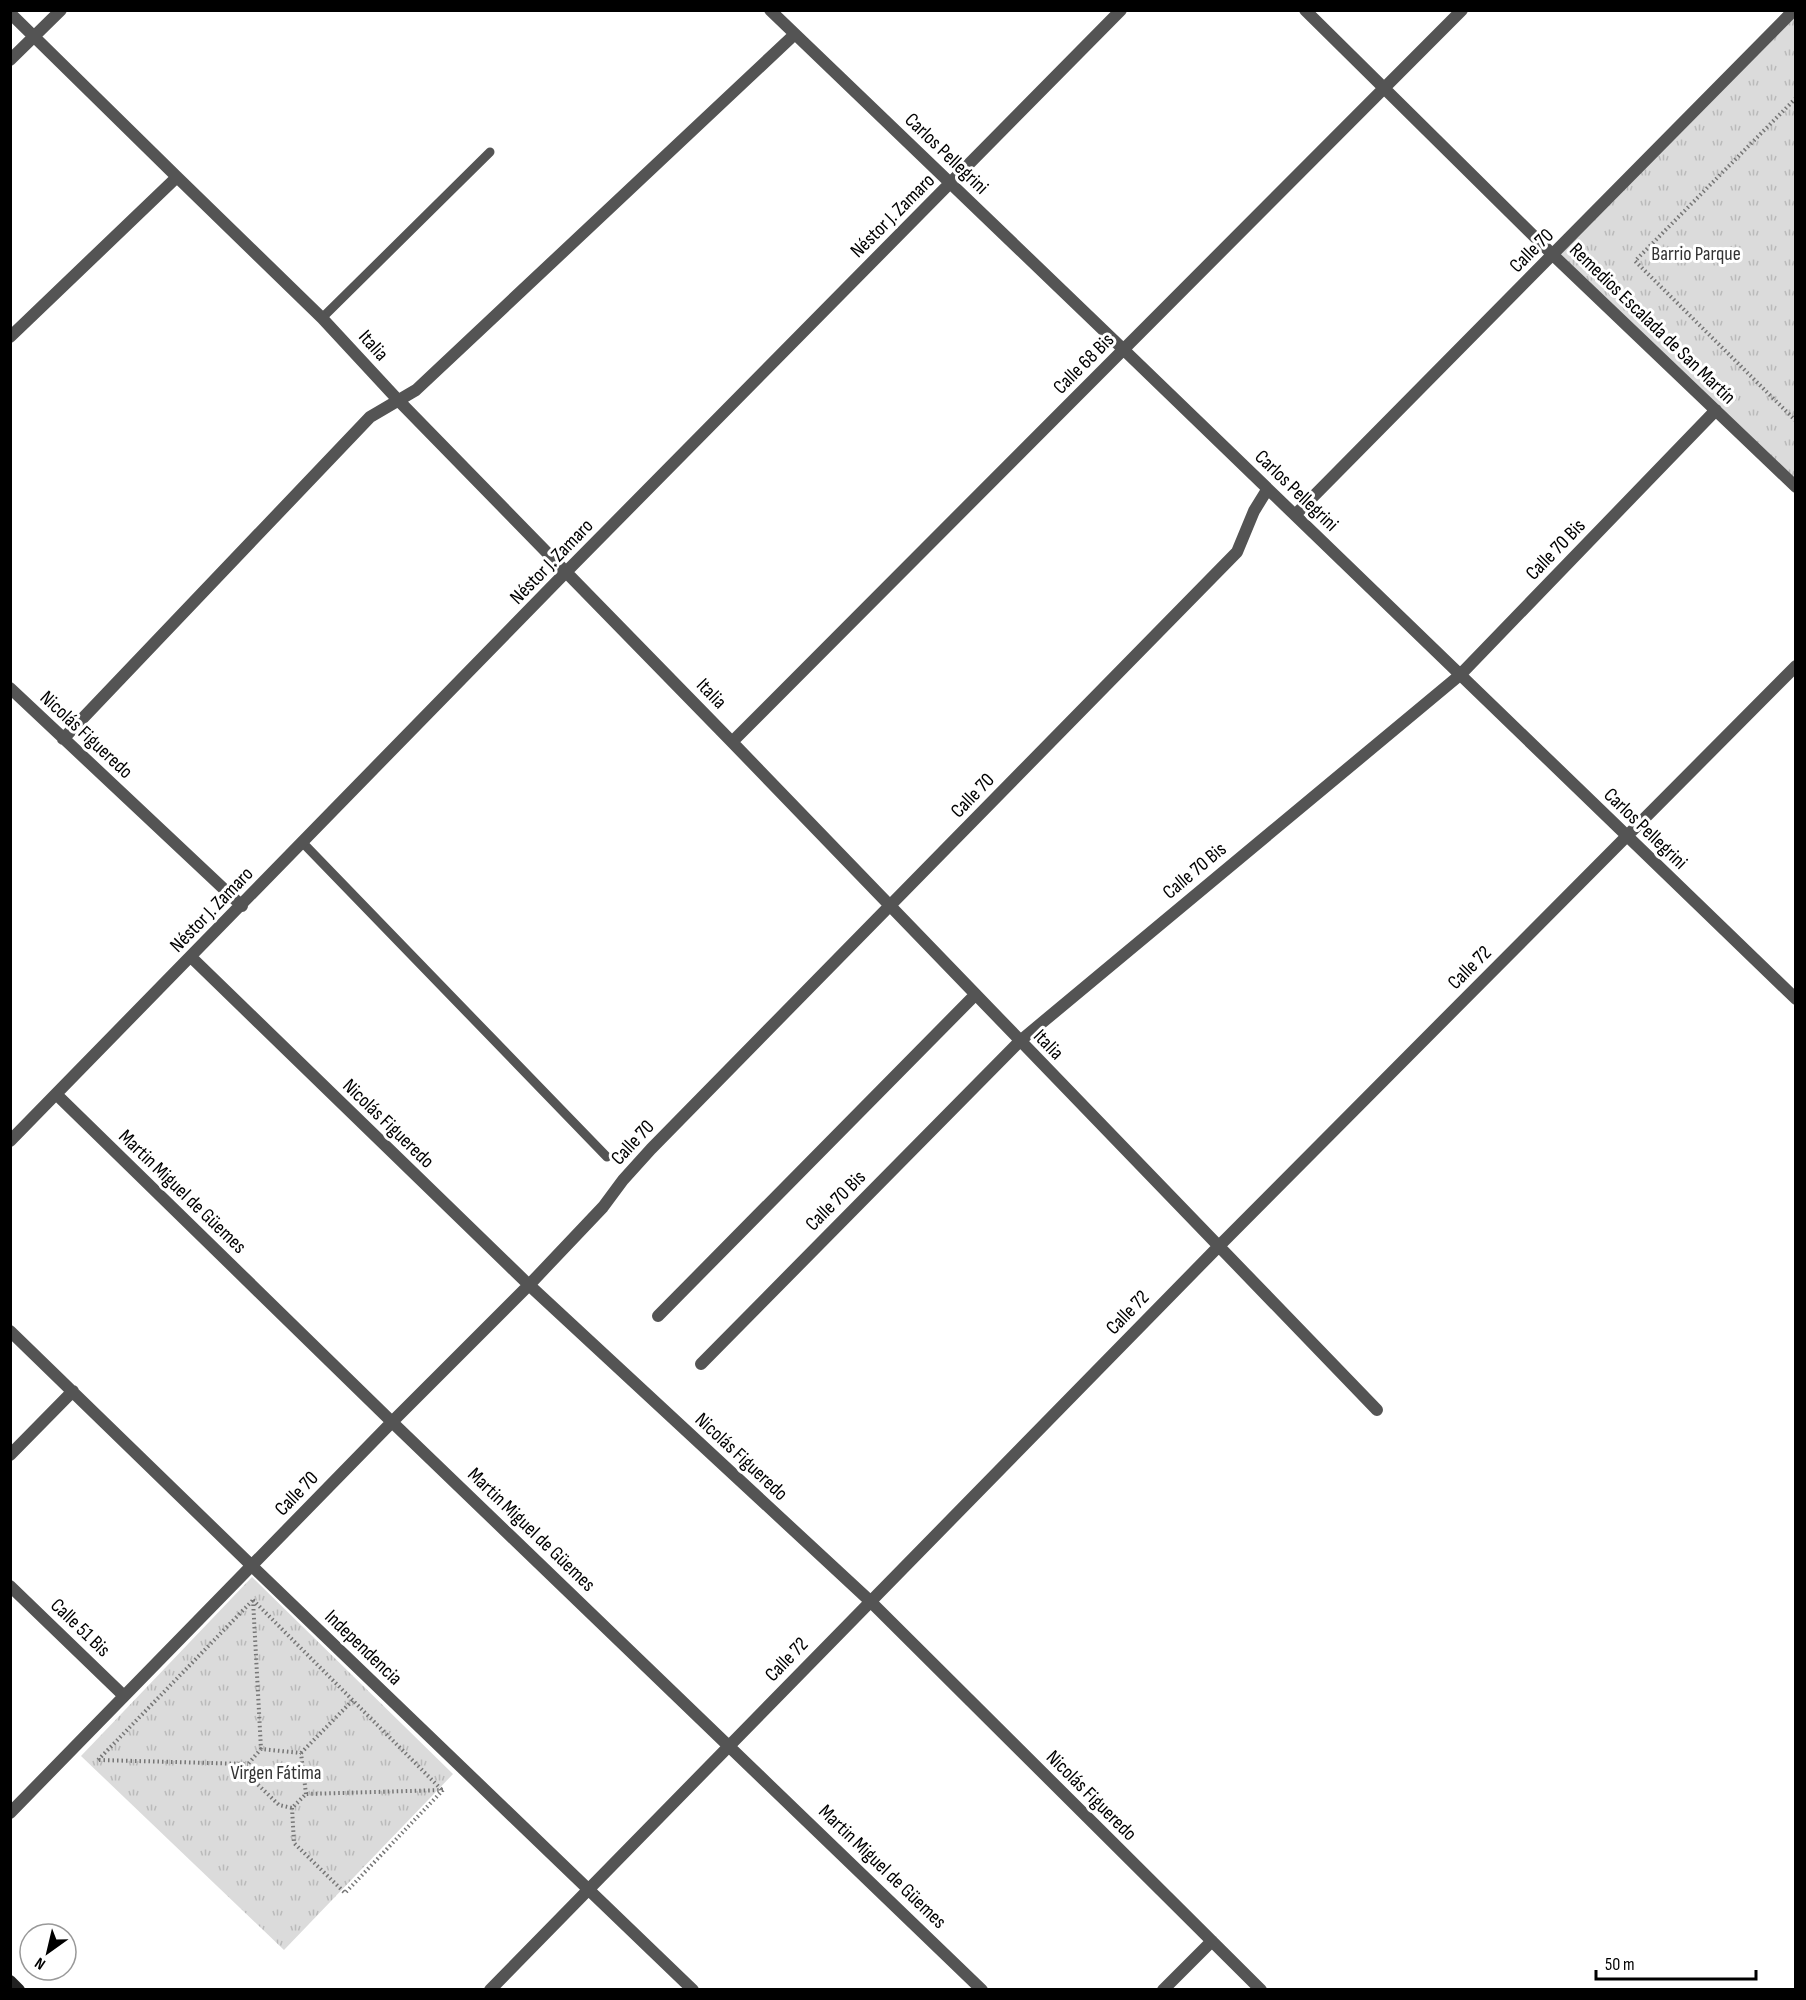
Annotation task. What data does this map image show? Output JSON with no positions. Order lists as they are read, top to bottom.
{
  "streets": {
    "street": [
      "Carlos Pellegrini",
      "Néstor J. Zamaro",
      "Calle 70",
      "Remedios Escalada de San Martín",
      "Italia",
      "Calle 68 Bis",
      "Calle 70 Bis",
      "Nicolás Figueredo",
      "Calle 72",
      "Martin Miguel de Güemes",
      "Calle 51 Bis",
      "Independencia"
    ]
  },
  "crossings": [
    ["Carlos Pellegrini", "Néstor J. Zamaro"],
    ["Carlos Pellegrini", "Calle 70"],
    ["Carlos Pellegrini", "Calle 68 Bis"],
    ["Carlos Pellegrini", "Calle 70 Bis"],
    ["Carlos Pellegrini", "Calle 72"],
    ["Néstor J. Zamaro", "Italia"],
    ["Néstor J. Zamaro", "Nicolás Figueredo"],
    ["Néstor J. Zamaro", "Martin Miguel de Güemes"],
    ["Calle 70", "Remedios Escalada de San Martín"],
    ["Calle 70", "Italia"],
    ["Calle 70", "Nicolás Figueredo"],
    ["Calle 70", "Martin Miguel de Güemes"],
    ["Calle 70", "Calle 51 Bis"],
    ["Calle 70", "Independencia"],
    ["Remedios Escalada de San Martín", "Calle 68 Bis"],
    ["Remedios Escalada de San Martín", "Calle 70 Bis"],
    ["Italia", "Calle 68 Bis"],
    ["Italia", "Calle 70 Bis"],
    ["Italia", "Calle 72"],
    ["Nicolás Figueredo", "Calle 72"],
    ["Calle 72", "Martin Miguel de Güemes"],
    ["Calle 72", "Independencia"]
  ],
  "parks": ["Barrio Parque", "Virgen Fátima"],
  "scale_bar": "50 m",
  "north": "bottom left"
}
